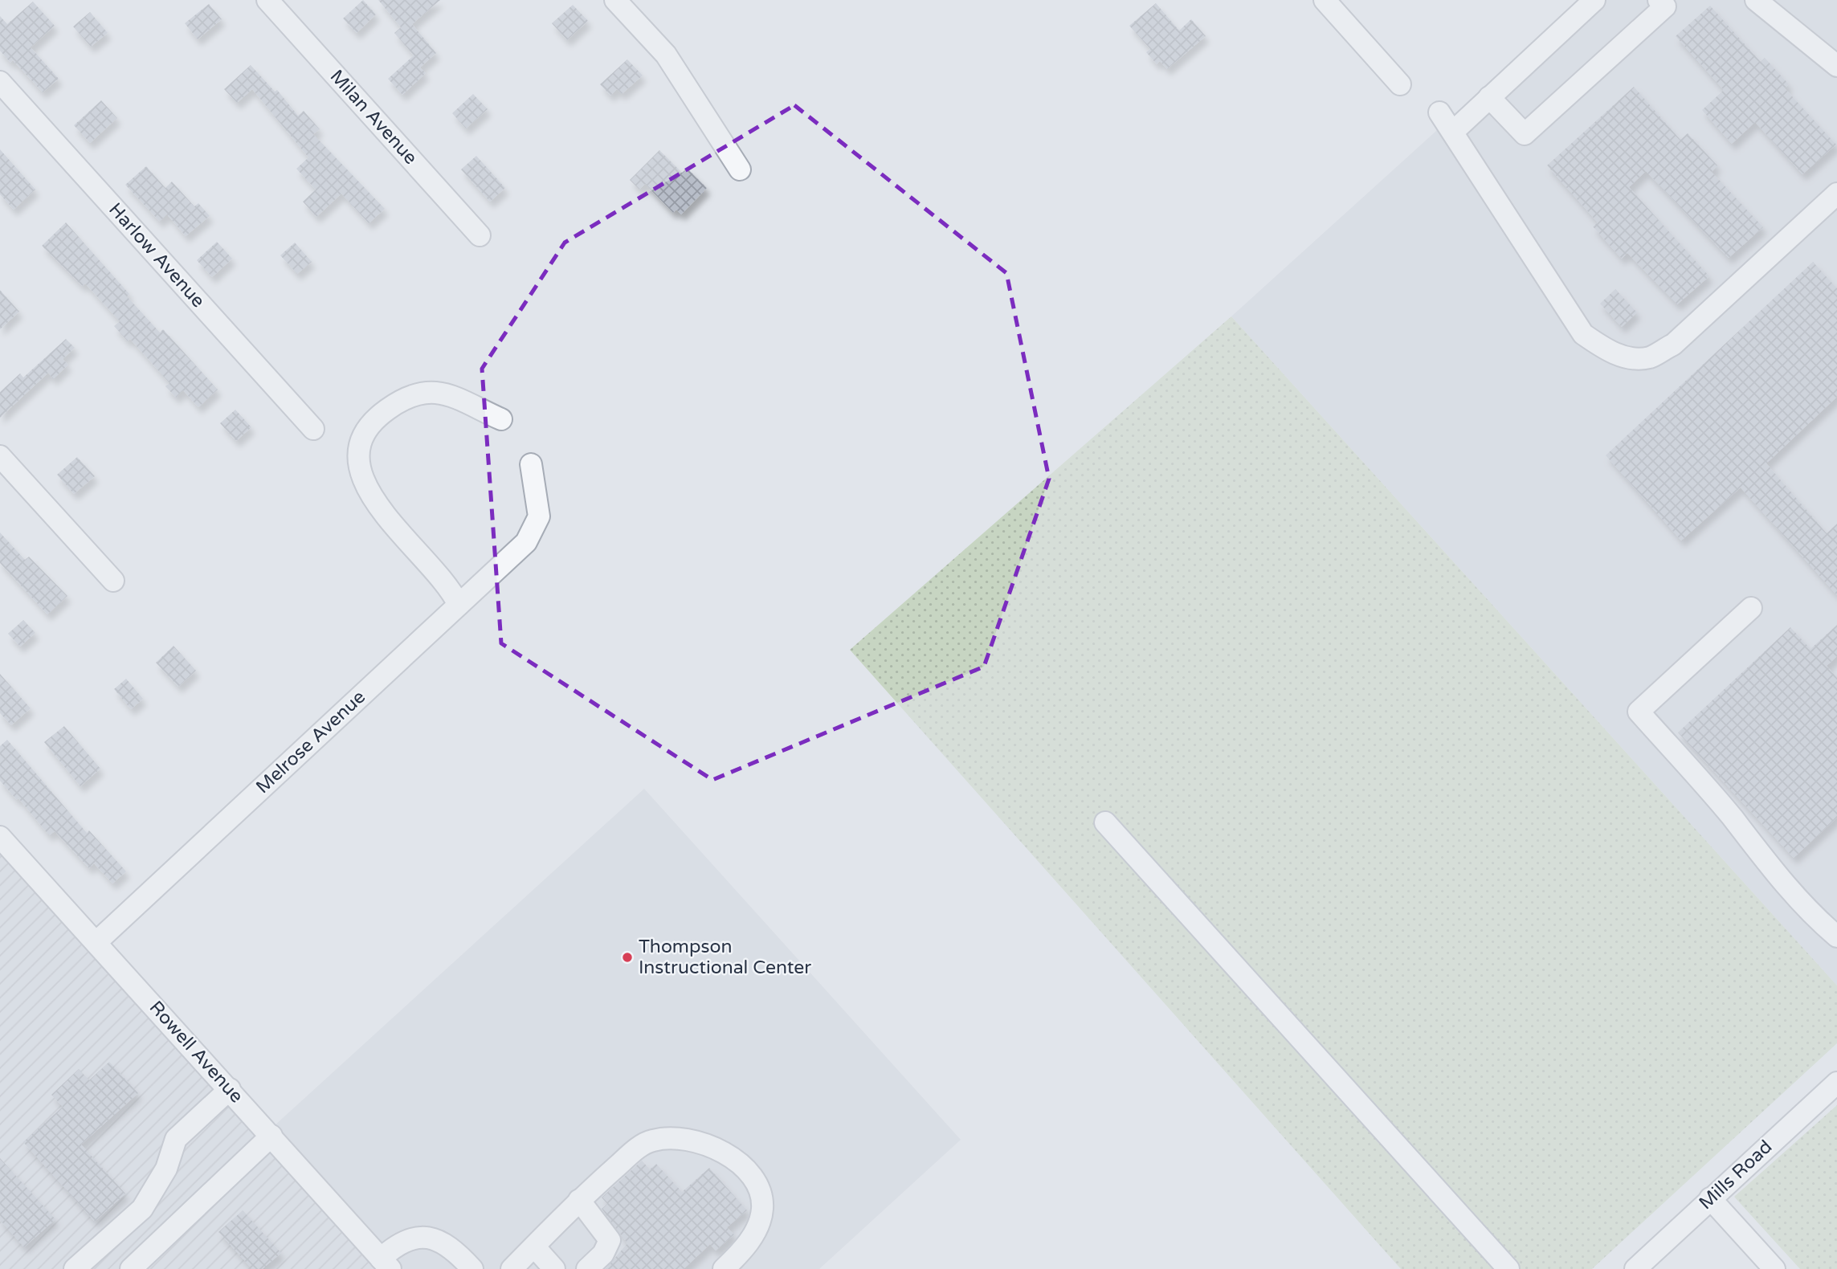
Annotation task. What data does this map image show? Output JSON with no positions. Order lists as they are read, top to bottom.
{
  "streets": {
    "street": [
      "Milan Avenue",
      "Harlow Avenue",
      "Melrose Avenue",
      "Rowell Avenue",
      "Mills Road"
    ]
  },
  "crossings": [
    ["Melrose Avenue", "Rowell Avenue"]
  ],
  "places": ["Thompson Instructional Center"]
}
